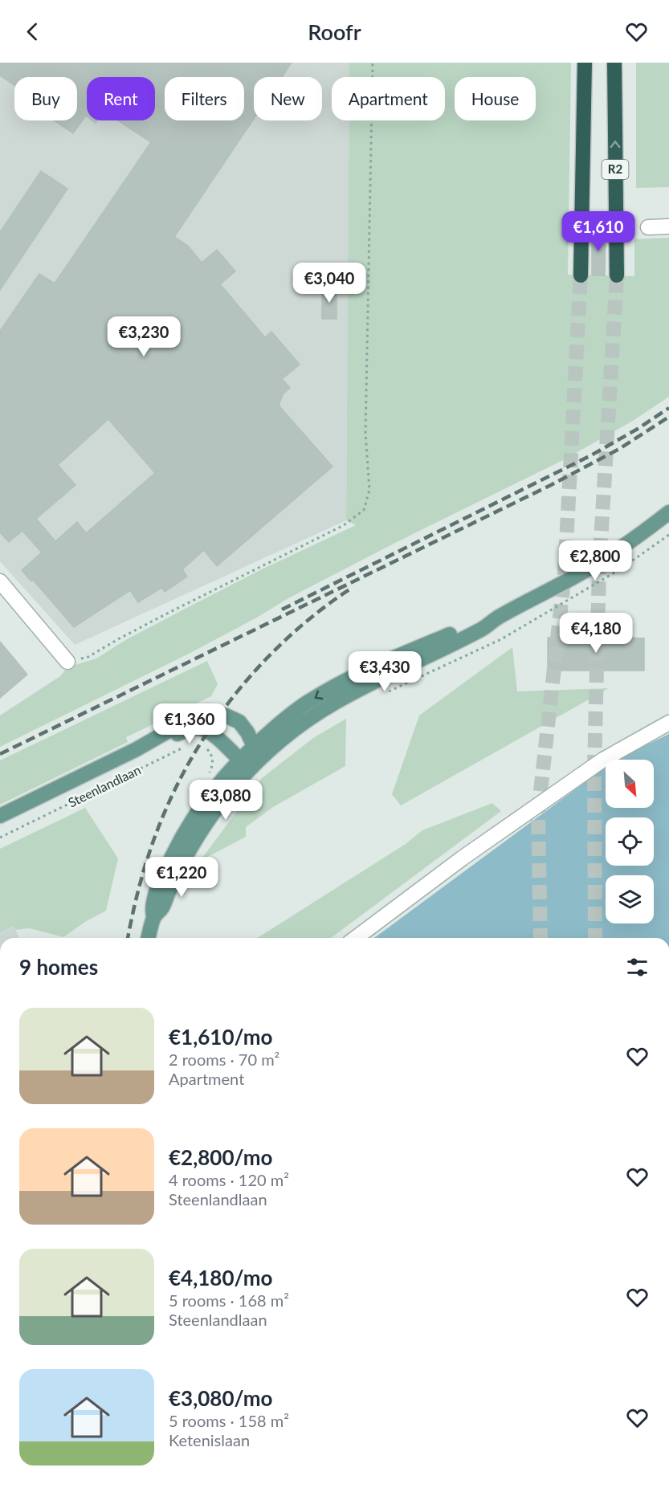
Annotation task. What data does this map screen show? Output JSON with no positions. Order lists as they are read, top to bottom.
{
  "streets": {
    "highway": ["R2"],
    "main road": ["Steenlandlaan"]
  },
  "north": "bottom right",
  "page": {
    "header": "Roofr",
    "chip": [
      "Buy",
      "Rent",
      "Filters",
      "New",
      "Apartment",
      "House"
    ],
    "price": [
      "€1,610",
      "€3,040",
      "€3,230",
      "€2,800",
      "€4,180",
      "€3,430",
      "€1,360",
      "€3,080",
      "€1,220"
    ],
    "heading": "9 homes",
    "list": [
      {
        "name": "€1,610/mo",
        "note": "2 rooms · 70 m² · Apartment"
      },
      {
        "name": "€2,800/mo",
        "note": "4 rooms · 120 m² · Steenlandlaan"
      },
      {
        "name": "€4,180/mo",
        "note": "5 rooms · 168 m² · Steenlandlaan"
      },
      {
        "name": "€3,080/mo",
        "note": "5 rooms · 158 m² · Ketenislaan"
      }
    ]
  }
}
